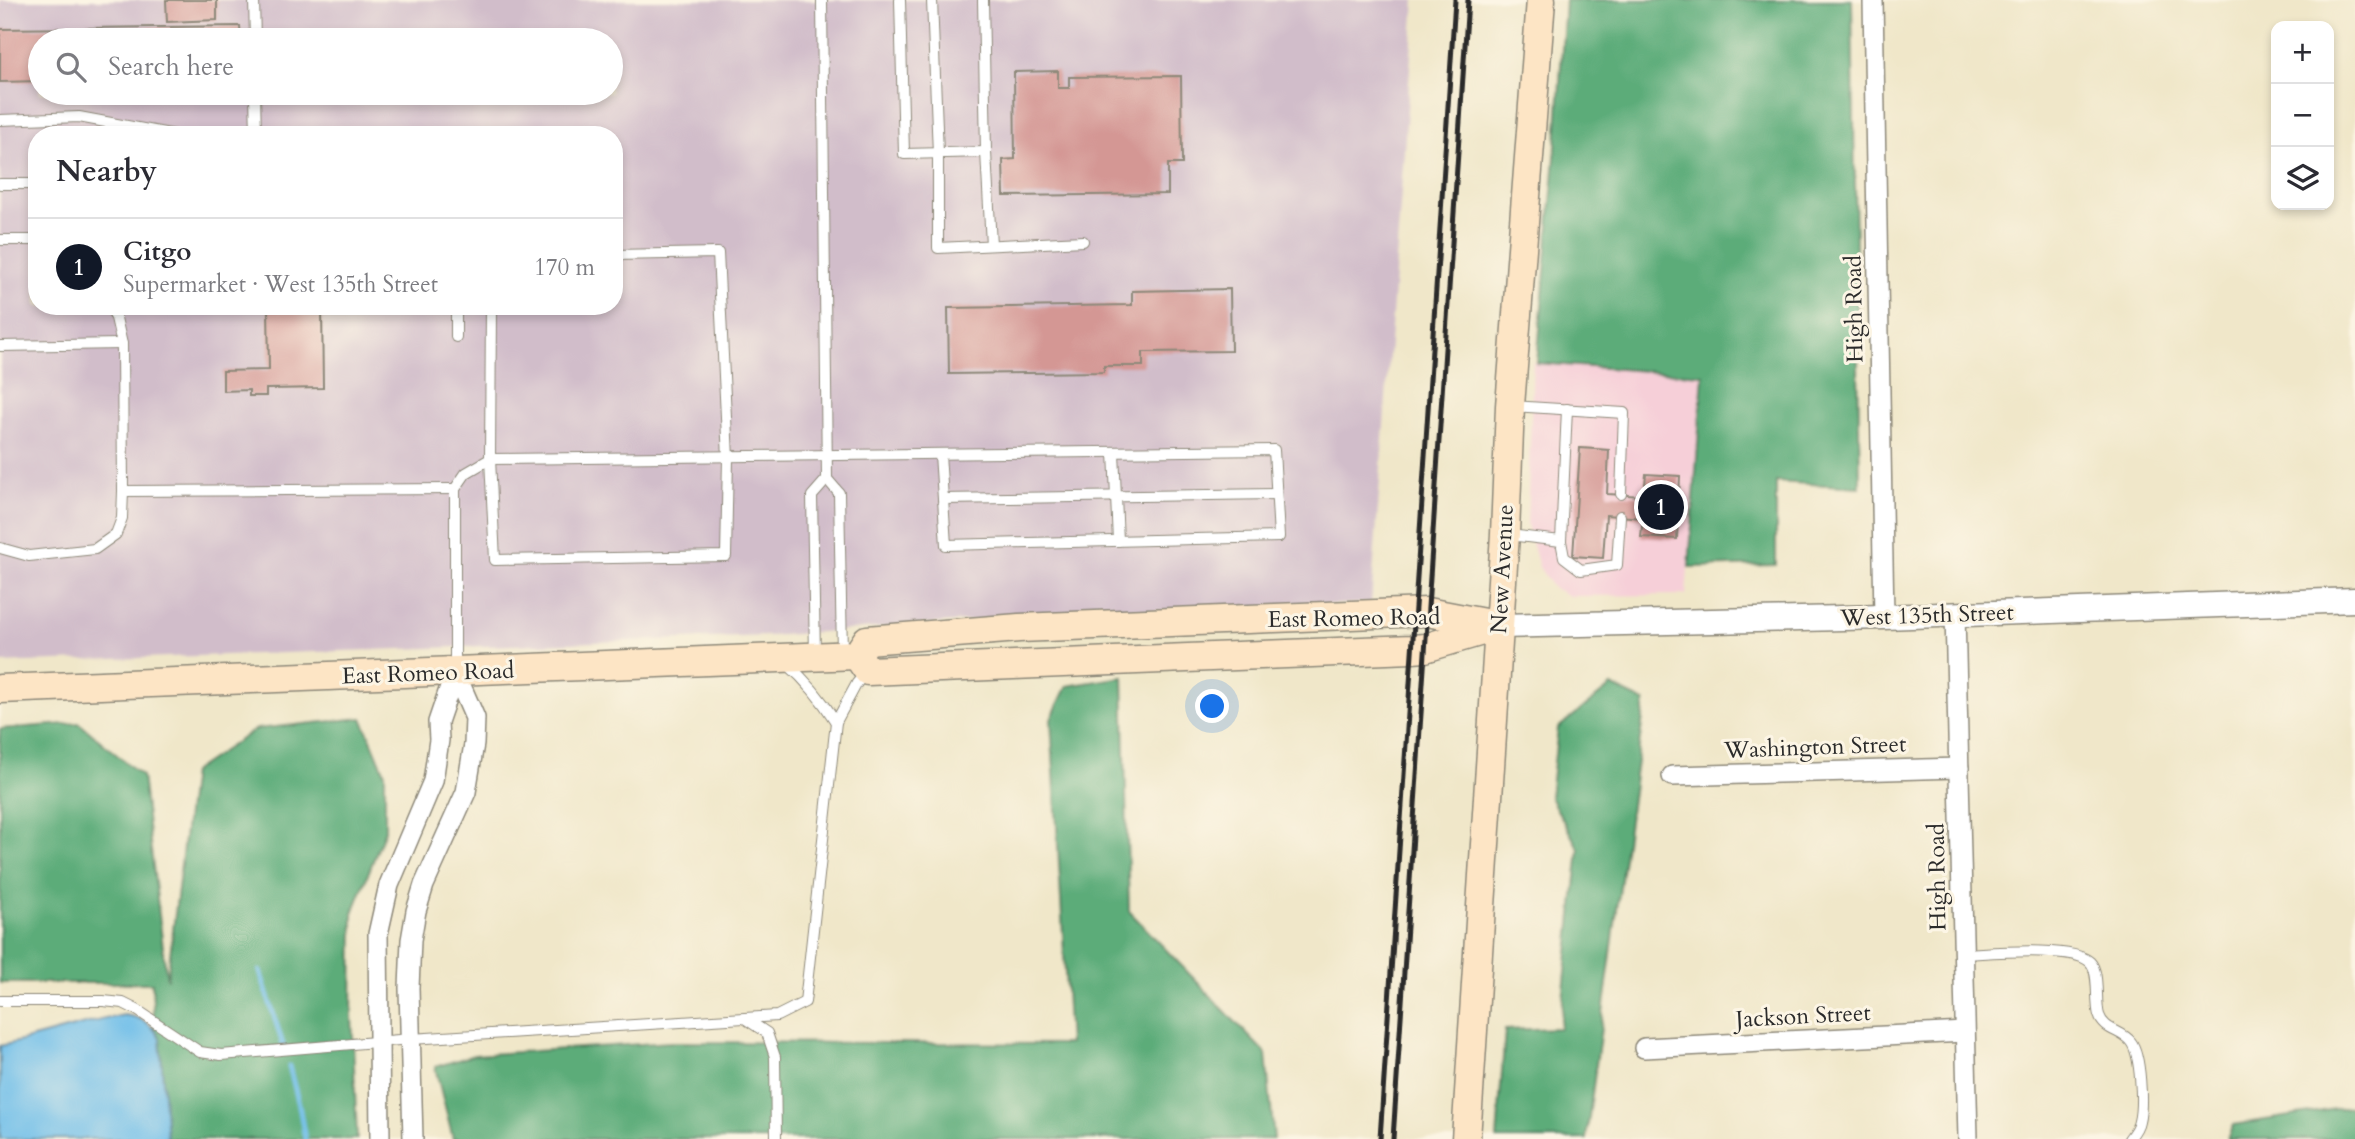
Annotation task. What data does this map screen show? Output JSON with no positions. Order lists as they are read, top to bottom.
{
  "streets": {
    "main road": ["New Avenue", "East Romeo Road"],
    "street": [
      "High Road",
      "West 135th Street",
      "Washington Street",
      "Jackson Street"
    ]
  },
  "crossings": [
    ["High Road", "West 135th Street"],
    ["High Road", "Washington Street"],
    ["High Road", "Jackson Street"],
    ["New Avenue", "West 135th Street"],
    ["New Avenue", "East Romeo Road"],
    ["West 135th Street", "East Romeo Road"]
  ],
  "page": {
    "map_buttons": ["+", "−"],
    "search": "Search here",
    "heading": "Nearby",
    "list": [
      {
        "mark": "1",
        "name": "Citgo",
        "note": "Supermarket · West 135th Street",
        "value": "170 m"
      }
    ],
    "pins": "1"
  }
}
